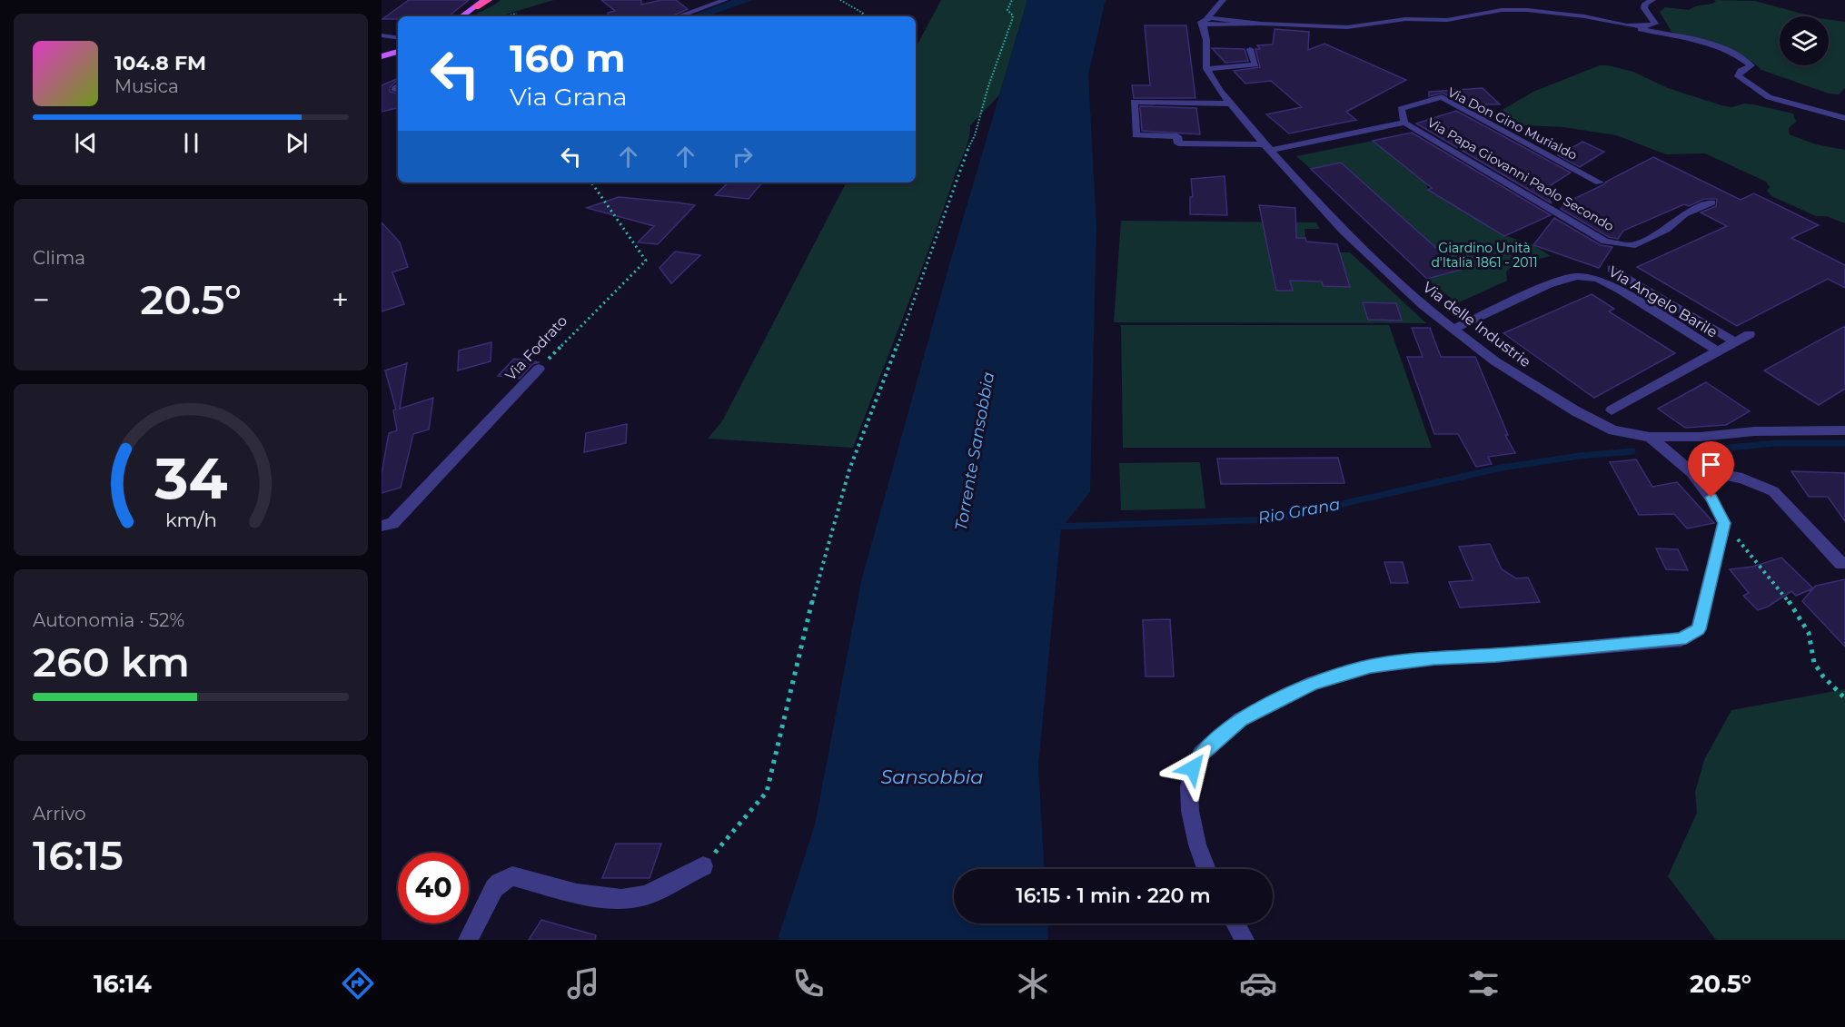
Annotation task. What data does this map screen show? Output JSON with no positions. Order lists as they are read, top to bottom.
{
  "streets": {
    "street": [
      "Via Don Gino Murialdo",
      "Via Papa Giovanni Paolo Secondo",
      "Via Angelo Barile",
      "Via delle Industrie",
      "Via Fodrato"
    ]
  },
  "crossings": [
    ["Via Don Gino Murialdo", "Via Papa Giovanni Paolo Secondo"],
    ["Via Angelo Barile", "Via delle Industrie"]
  ],
  "water": ["Torrente Sansobbia", "Rio Grana", "Sansobbia"],
  "parks": ["Giardino Unità d'Italia 1861 - 2011"],
  "page": {
    "turn": ["160 m", "Via Grana"],
    "song": ["104.8 FM", "Musica"],
    "tile": [
      "Clima",
      ["Autonomia · 52%", "260 km"],
      ["Arrivo", "16:15"]
    ],
    "heat": ["−", "20.5°", "+"],
    "limit": "40",
    "trip": "16:15 · 1 min · 220 m",
    "tabs": ["16:14", "20.5°"],
    "gauge": ["34", "km/h"]
  }
}
